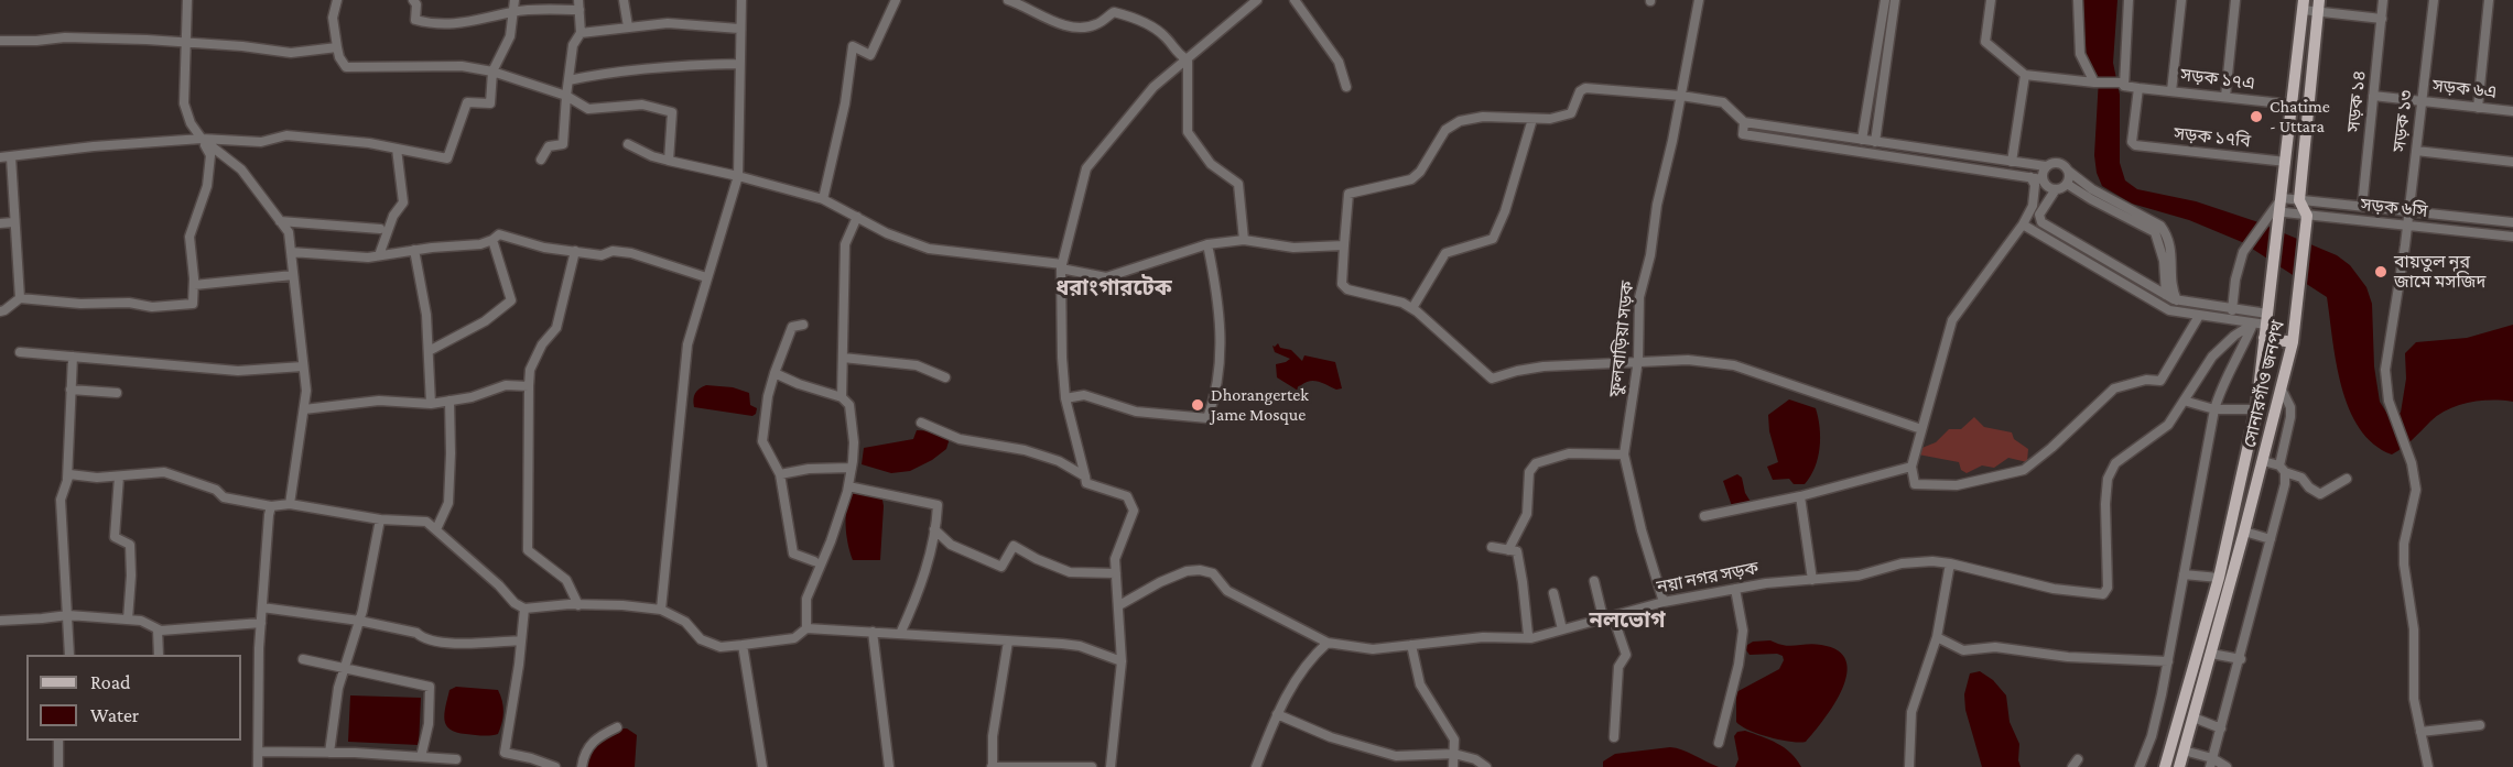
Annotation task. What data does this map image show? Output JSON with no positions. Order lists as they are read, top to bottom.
{
  "streets": {
    "main road": ["সোনারগাঁও জনপথ"],
    "street": [
      "সড়ক ১৭এ",
      "সড়ক ৬এ",
      "সড়ক ১৪",
      "সড়ক ১৩",
      "সড়ক ১৭বি",
      "সড়ক ৬সি",
      "ফুলবাড়িয়া সড়ক",
      "নয়া নগর সড়ক"
    ]
  },
  "crossings": [
    ["সড়ক ১৭এ", "সড়ক ১৭বি"],
    ["সড়ক ১৭এ", "সোনারগাঁও জনপথ"],
    ["সড়ক ৬এ", "সড়ক ১৪"],
    ["সড়ক ৬এ", "সড়ক ১৩"],
    ["সড়ক ১৪", "সড়ক ৬সি"],
    ["সড়ক ১৩", "সড়ক ৬সি"],
    ["সড়ক ১৭বি", "সোনারগাঁও জনপথ"],
    ["সড়ক ৬সি", "সোনারগাঁও জনপথ"],
    ["ফুলবাড়িয়া সড়ক", "নয়া নগর সড়ক"]
  ],
  "districts": ["ধরাংগারটেক", "নলভোগ"],
  "places": ["Chatime - Uttara", "বায়তুল নূর জামে মসজিদ", "Dhorangertek Jame Mosque"],
  "legend": ["Road", "Water"]
}
